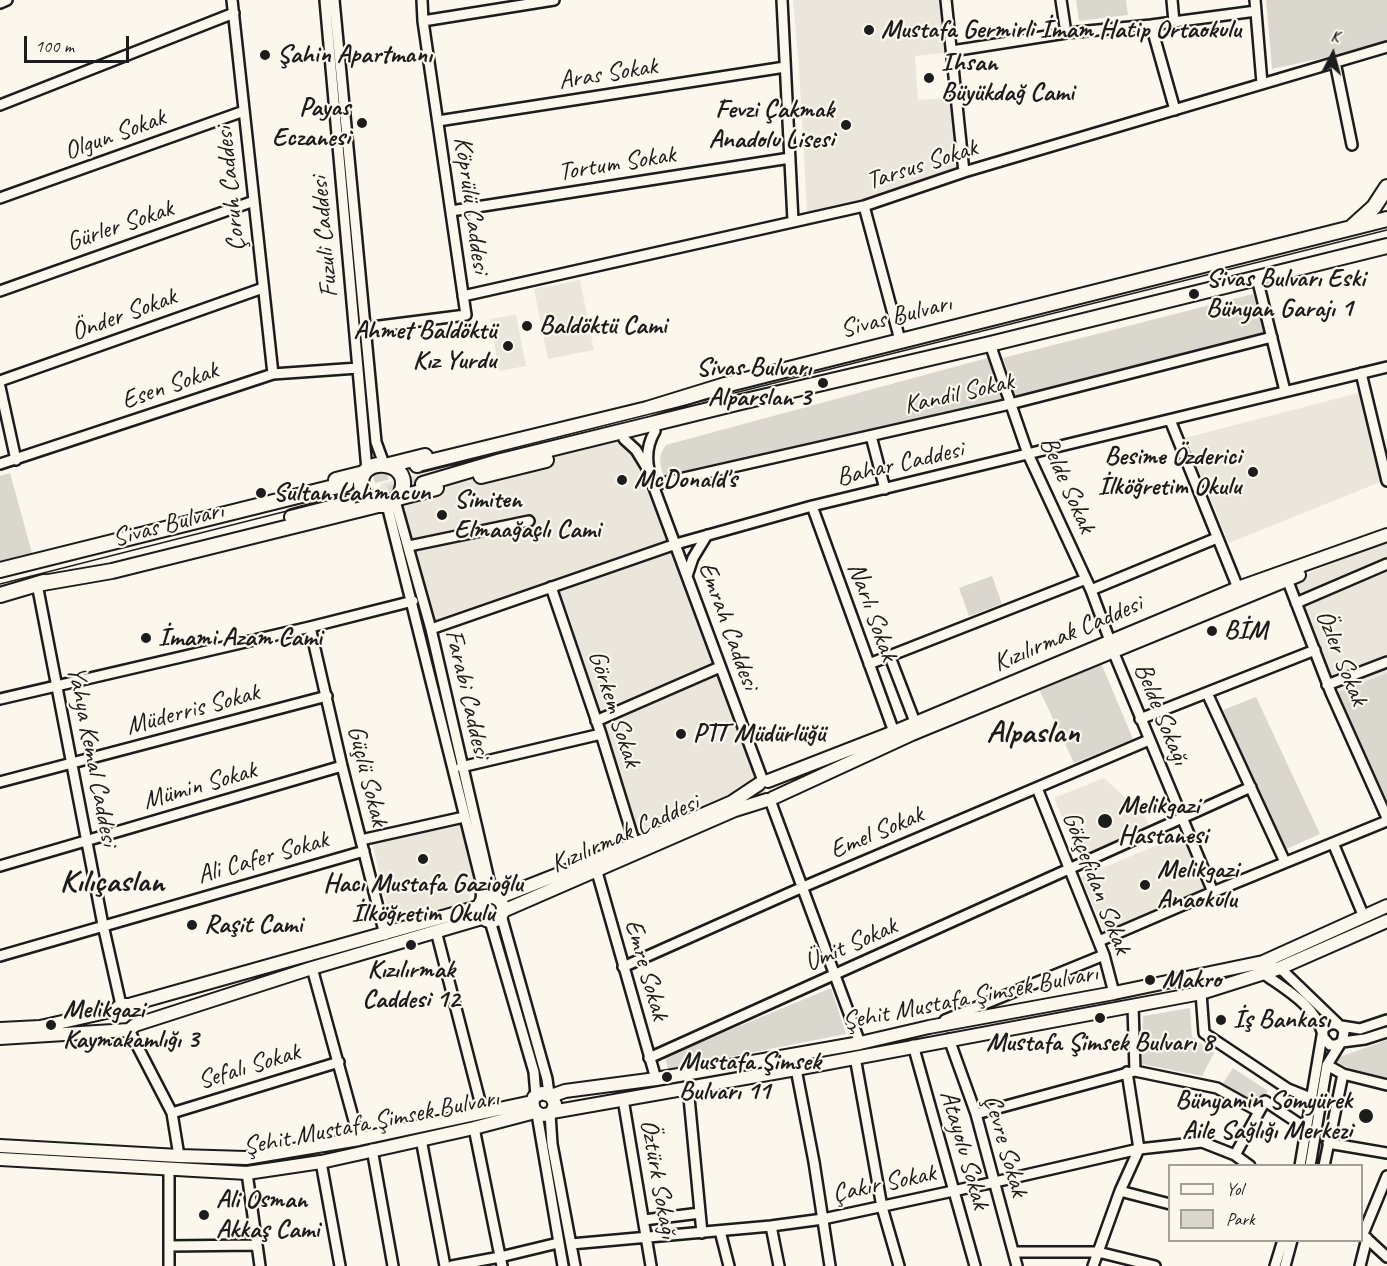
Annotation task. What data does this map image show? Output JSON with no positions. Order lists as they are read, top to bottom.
{
  "streets": {
    "highway": ["Sivas Bulvarı"],
    "main road": ["Kızılırmak Caddesi", "Şehit Mustafa Şimsek Bulvarı"],
    "street": [
      "Aras Sokak",
      "Olgun Sokak",
      "Tortum Sokak",
      "Tarsus Sokak",
      "Çoruh Caddesi",
      "Köprülü Caddesi",
      "Gürler Sokak",
      "Fuzuli Caddesi",
      "Önder Sokak",
      "Esen Sokak",
      "Kandil Sokak",
      "Bahar Caddesi",
      "Belde Sokak",
      "Narlı Sokak",
      "Emrah Caddesi",
      "Özler Sokak",
      "Farabi Caddesi",
      "Görkem Sokak",
      "Müderris Sokak",
      "Belde Sokağı",
      "Yahya Kemal Caddesi",
      "Güçlü Sokak",
      "Mümin Sokak",
      "Emel Sokak",
      "Ali Cafer Sokak",
      "Gökçefidan Sokak",
      "Ümit Sokak",
      "Emre Sokak",
      "Sefalı Sokak",
      "Çevre Sokak",
      "Atayolu Sokak",
      "Öztürk Sokağı",
      "Çakır Sokak"
    ]
  },
  "crossings": [
    ["Aras Sokak", "Köprülü Caddesi"],
    ["Olgun Sokak", "Çoruh Caddesi"],
    ["Tortum Sokak", "Köprülü Caddesi"],
    ["Tarsus Sokak", "Köprülü Caddesi"],
    ["Çoruh Caddesi", "Gürler Sokak"],
    ["Çoruh Caddesi", "Önder Sokak"],
    ["Çoruh Caddesi", "Esen Sokak"],
    ["Köprülü Caddesi", "Fuzuli Caddesi"],
    ["Fuzuli Caddesi", "Esen Sokak"],
    ["Fuzuli Caddesi", "Farabi Caddesi"],
    ["Sivas Bulvarı", "Belde Sokak"],
    ["Sivas Bulvarı", "Yahya Kemal Caddesi"],
    ["Kandil Sokak", "Belde Sokak"],
    ["Kandil Sokak", "Emrah Caddesi"],
    ["Bahar Caddesi", "Belde Sokak"],
    ["Bahar Caddesi", "Narlı Sokak"],
    ["Bahar Caddesi", "Emrah Caddesi"],
    ["Bahar Caddesi", "Farabi Caddesi"],
    ["Bahar Caddesi", "Görkem Sokak"],
    ["Belde Sokak", "Kızılırmak Caddesi"],
    ["Belde Sokak", "Belde Sokağı"],
    ["Narlı Sokak", "Kızılırmak Caddesi"],
    ["Emrah Caddesi", "Kızılırmak Caddesi"],
    ["Kızılırmak Caddesi", "Özler Sokak"],
    ["Kızılırmak Caddesi", "Farabi Caddesi"],
    ["Kızılırmak Caddesi", "Görkem Sokak"],
    ["Kızılırmak Caddesi", "Belde Sokağı"],
    ["Kızılırmak Caddesi", "Yahya Kemal Caddesi"],
    ["Kızılırmak Caddesi", "Güçlü Sokak"],
    ["Kızılırmak Caddesi", "Emre Sokak"],
    ["Farabi Caddesi", "Şehit Mustafa Şimsek Bulvarı"],
    ["Müderris Sokak", "Yahya Kemal Caddesi"],
    ["Müderris Sokak", "Güçlü Sokak"],
    ["Belde Sokağı", "Emel Sokak"],
    ["Belde Sokağı", "Ümit Sokak"],
    ["Yahya Kemal Caddesi", "Mümin Sokak"],
    ["Yahya Kemal Caddesi", "Ali Cafer Sokak"],
    ["Güçlü Sokak", "Mümin Sokak"],
    ["Güçlü Sokak", "Ali Cafer Sokak"],
    ["Emel Sokak", "Gökçefidan Sokak"],
    ["Emel Sokak", "Emre Sokak"],
    ["Gökçefidan Sokak", "Ümit Sokak"],
    ["Gökçefidan Sokak", "Şehit Mustafa Şimsek Bulvarı"],
    ["Ümit Sokak", "Emre Sokak"],
    ["Emre Sokak", "Şehit Mustafa Şimsek Bulvarı"],
    ["Şehit Mustafa Şimsek Bulvarı", "Çevre Sokak"],
    ["Şehit Mustafa Şimsek Bulvarı", "Atayolu Sokak"],
    ["Şehit Mustafa Şimsek Bulvarı", "Öztürk Sokağı"],
    ["Çevre Sokak", "Çakır Sokak"],
    ["Atayolu Sokak", "Çakır Sokak"],
    ["Öztürk Sokağı", "Çakır Sokak"]
  ],
  "districts": ["Alpaslan", "Kılıçaslan"],
  "places": [
    "Mustafa Germirli İmam Hatip Ortaokulu",
    "Şahin Apartmanı",
    "Ihsan Büyükdağ Cami",
    "Payas Eczanesi",
    "Fevzi Çakmak Anadolu Lisesi",
    "Sivas Bulvarı Eski Bünyan Garajı 1",
    "Baldöktü Cami",
    "Ahmet Baldöktü Kız Yurdu",
    "Sivas Bulvarı Alparslan 3",
    "Besime Özderici İlköğretim Okulu",
    "McDonald's",
    "Sultan Lahmacun",
    "Simiten Elmaağaçlı Cami",
    "BİM",
    "İmami Azam Cami",
    "PTT Müdürlüğü",
    "Melikgazi Hastanesi",
    "Hacı Mustafa Gazioğlu İlköğretim Okulu",
    "Melikgazi Anaokulu",
    "Raşit Cami",
    "Kızılırmak Caddesi 12",
    "Makro",
    "Mustafa Şimsek Bulvarı 8",
    "İş Bankası",
    "Melikgazi Kaymakamlığı 3",
    "Mustafa Şimsek Bulvarı 11",
    "Bünyamin Somyürek Aile Sağlığı Merkezi",
    "Ali Osman Akkaş Cami"
  ],
  "legend": ["Yol", "Park"],
  "scale_bar": "100 m",
  "north": "top"
}
